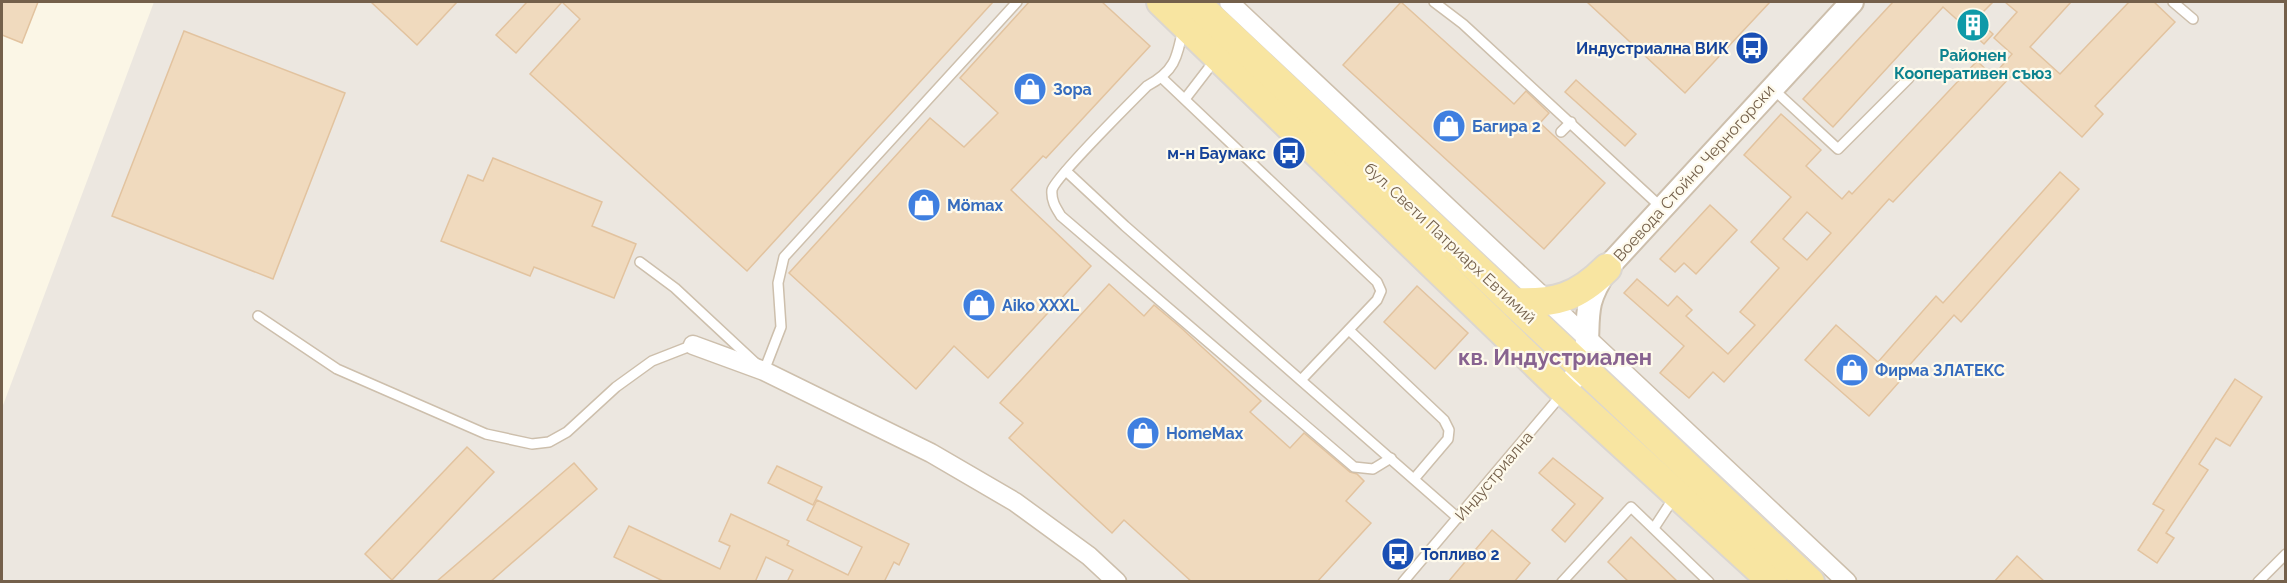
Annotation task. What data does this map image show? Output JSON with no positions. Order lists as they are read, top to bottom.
{
  "streets": {
    "main road": ["бул. Свети Патриарх Евтимий"],
    "street": ["Воевода Стойно Черногорски", "Индустриална"]
  },
  "crossings": [
    ["Воевода Стойно Черногорски", "бул. Свети Патриарх Евтимий"],
    ["Воевода Стойно Черногорски", "Индустриална"],
    ["бул. Свети Патриарх Евтимий", "Индустриална"]
  ],
  "districts": ["кв. Индустриален"],
  "places": {
    "building": ["Районен Кооперативен съюз"],
    "bus stop": ["Индустриална ВИК", "м-н Баумакс", "Топливо 2"],
    "shop": [
      "Зора",
      "Багира 2",
      "Mömax",
      "Aiko XXXL",
      "Фирма ЗЛАТЕКС",
      "HomeMax"
    ]
  }
}
